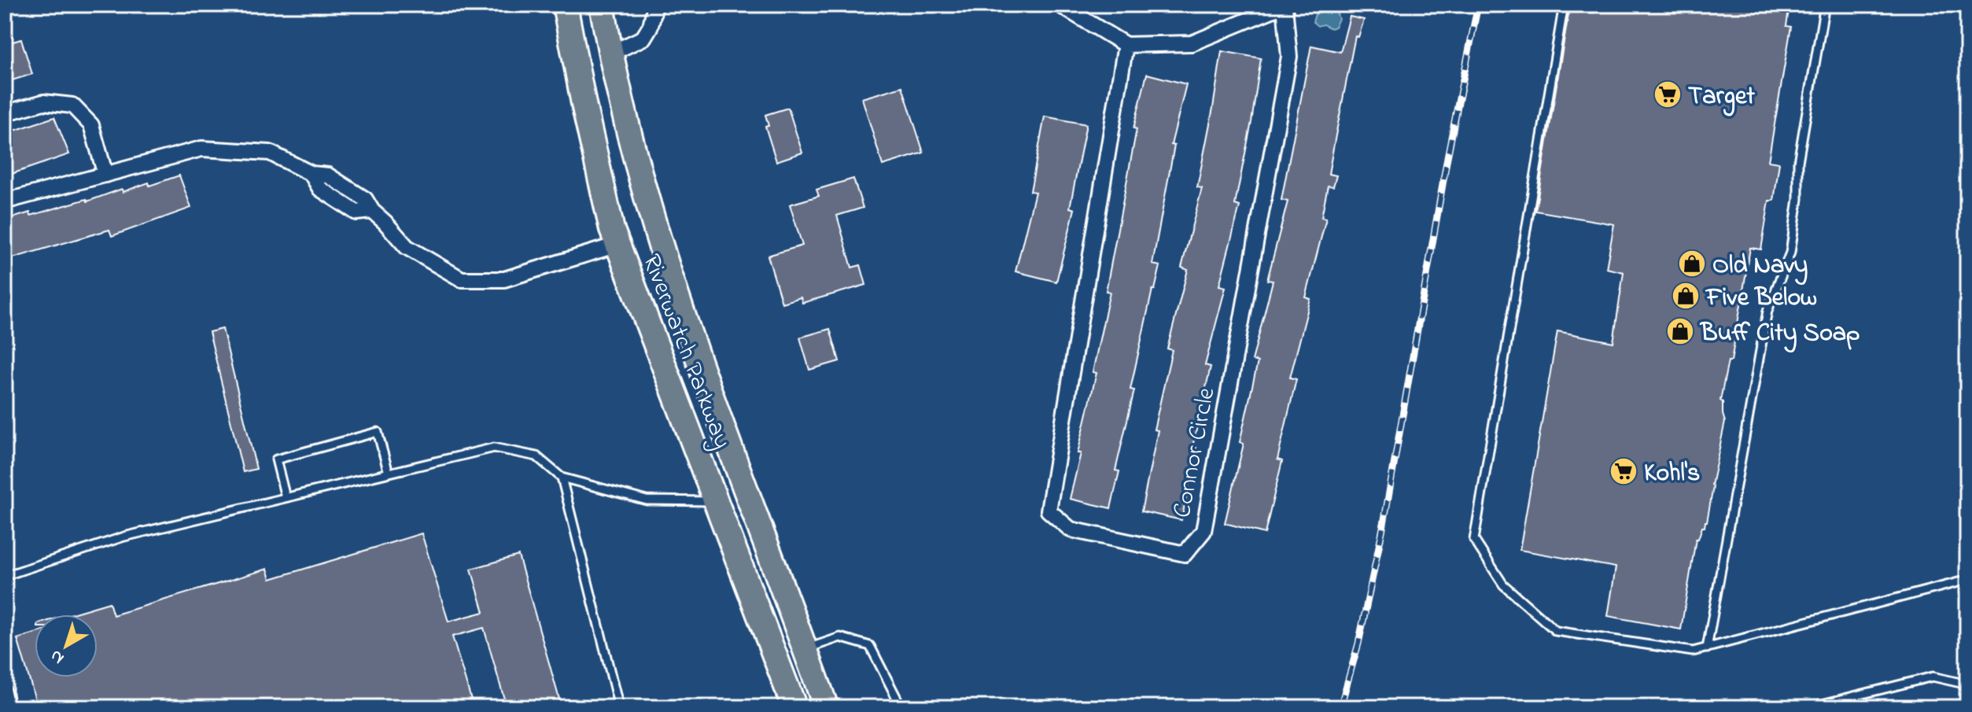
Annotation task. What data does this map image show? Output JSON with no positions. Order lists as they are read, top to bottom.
{
  "streets": {
    "main road": ["Riverwatch Parkway"],
    "street": ["Connor Circle"]
  },
  "places": {
    "supermarket": ["Target", "Kohl's"],
    "shop": ["Old Navy", "Five Below", "Buff City Soap"]
  },
  "north": "bottom left"
}
